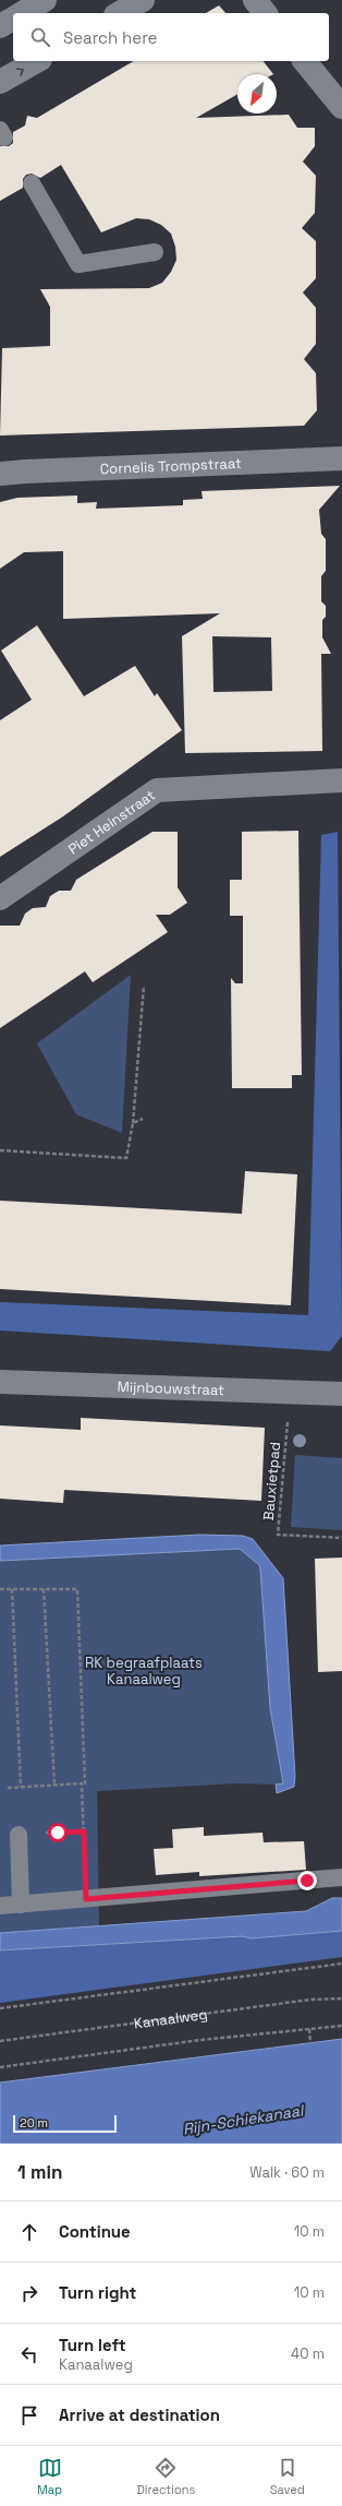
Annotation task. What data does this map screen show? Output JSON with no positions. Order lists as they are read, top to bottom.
{
  "streets": {
    "street": ["Cornelis Trompstraat", "Piet Heinstraat", "Mijnbouwstraat"],
    "path": ["Bauxietpad", "Kanaalweg"]
  },
  "crossings": [
    ["Mijnbouwstraat", "Bauxietpad"]
  ],
  "water": ["Rijn-Schiekanaal"],
  "parks": ["RK begraafplaats Kanaalweg"],
  "scale_bar": "20 m",
  "north": "bottom left",
  "page": {
    "search": "Search here",
    "scale": "20 m",
    "heading": ["1 min", "Walk · 60 m"],
    "list": [
      ["Continue", "10 m"],
      ["Turn right", "10 m"],
      ["Turn left", "Kanaalweg", "40 m"],
      "Arrive at destination"
    ],
    "nav": ["Map", "Directions", "Saved"]
  }
}
